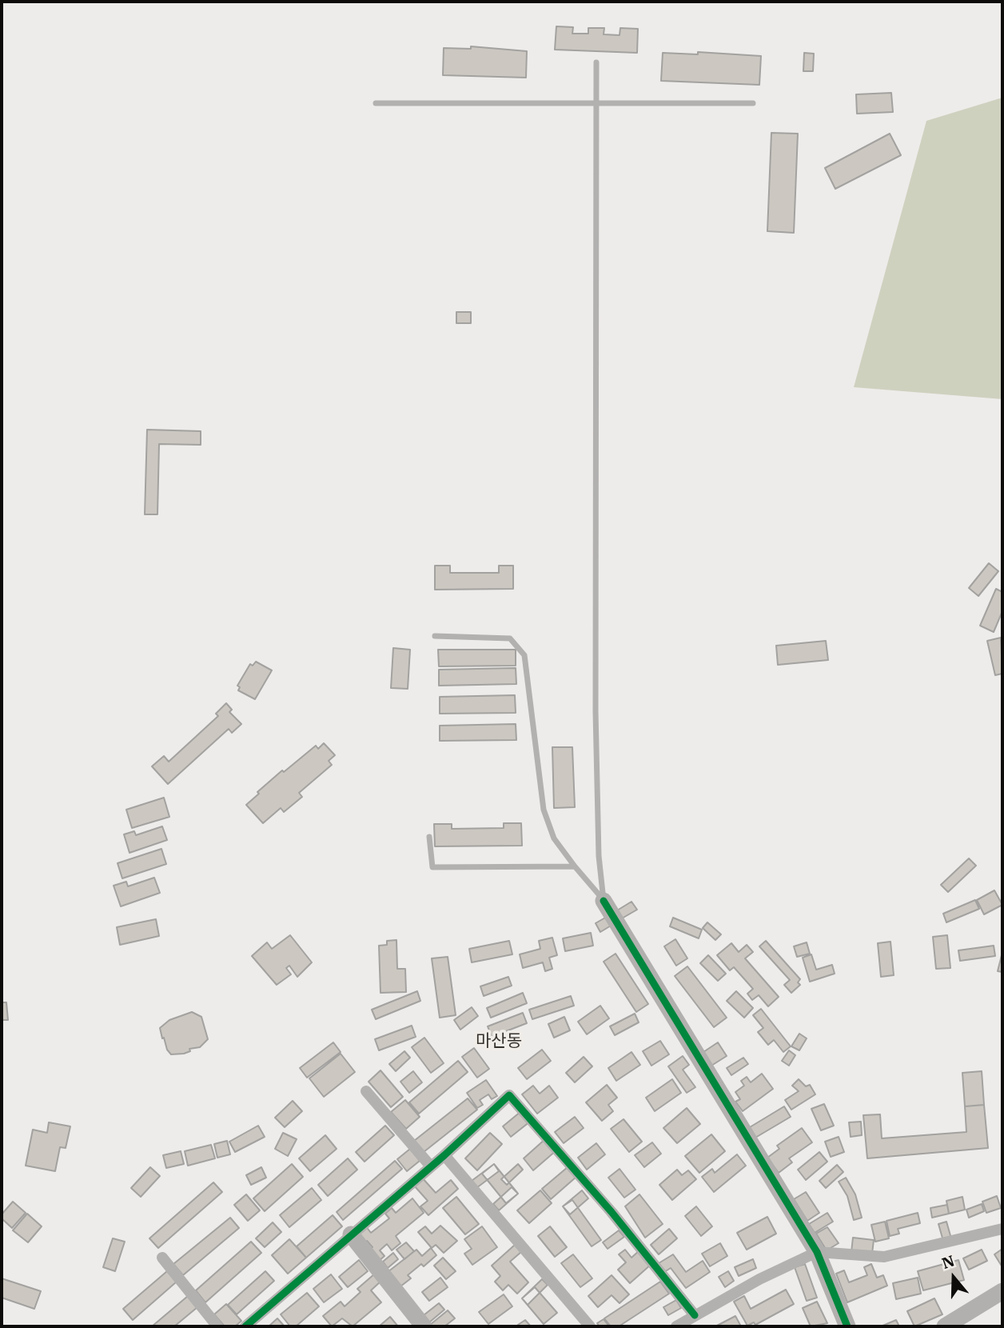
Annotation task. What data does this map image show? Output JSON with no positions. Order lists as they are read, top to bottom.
{
  "districts": ["마산동"],
  "north": "top"
}
